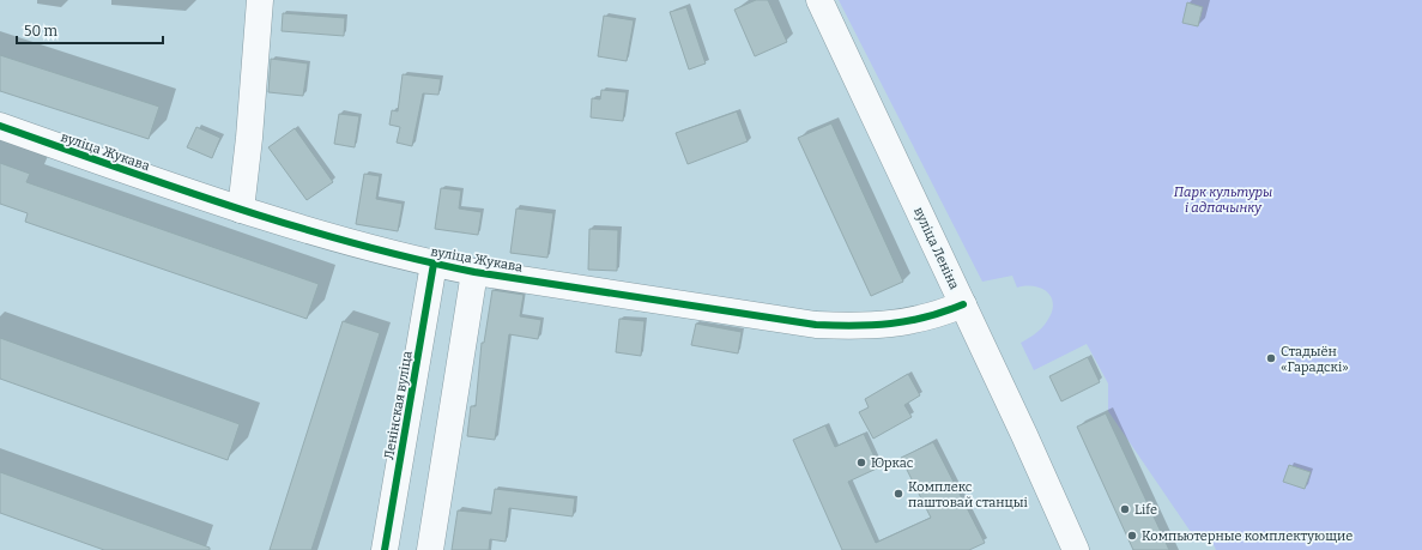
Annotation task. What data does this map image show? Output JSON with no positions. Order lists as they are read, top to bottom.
{
  "streets": {
    "street": ["вуліца Жукава", "вуліца Леніна", "Ленінская вуліца"]
  },
  "crossings": [
    ["вуліца Жукава", "вуліца Леніна"],
    ["вуліца Жукава", "Ленінская вуліца"]
  ],
  "parks": ["Парк культуры і адпачынку"],
  "places": [
    "Стадыён «Гарадскі»",
    "Юркас",
    "Комплекс паштовай станцыі",
    "Life",
    "Компьютерные комплектующие"
  ],
  "scale_bar": "50 m"
}
